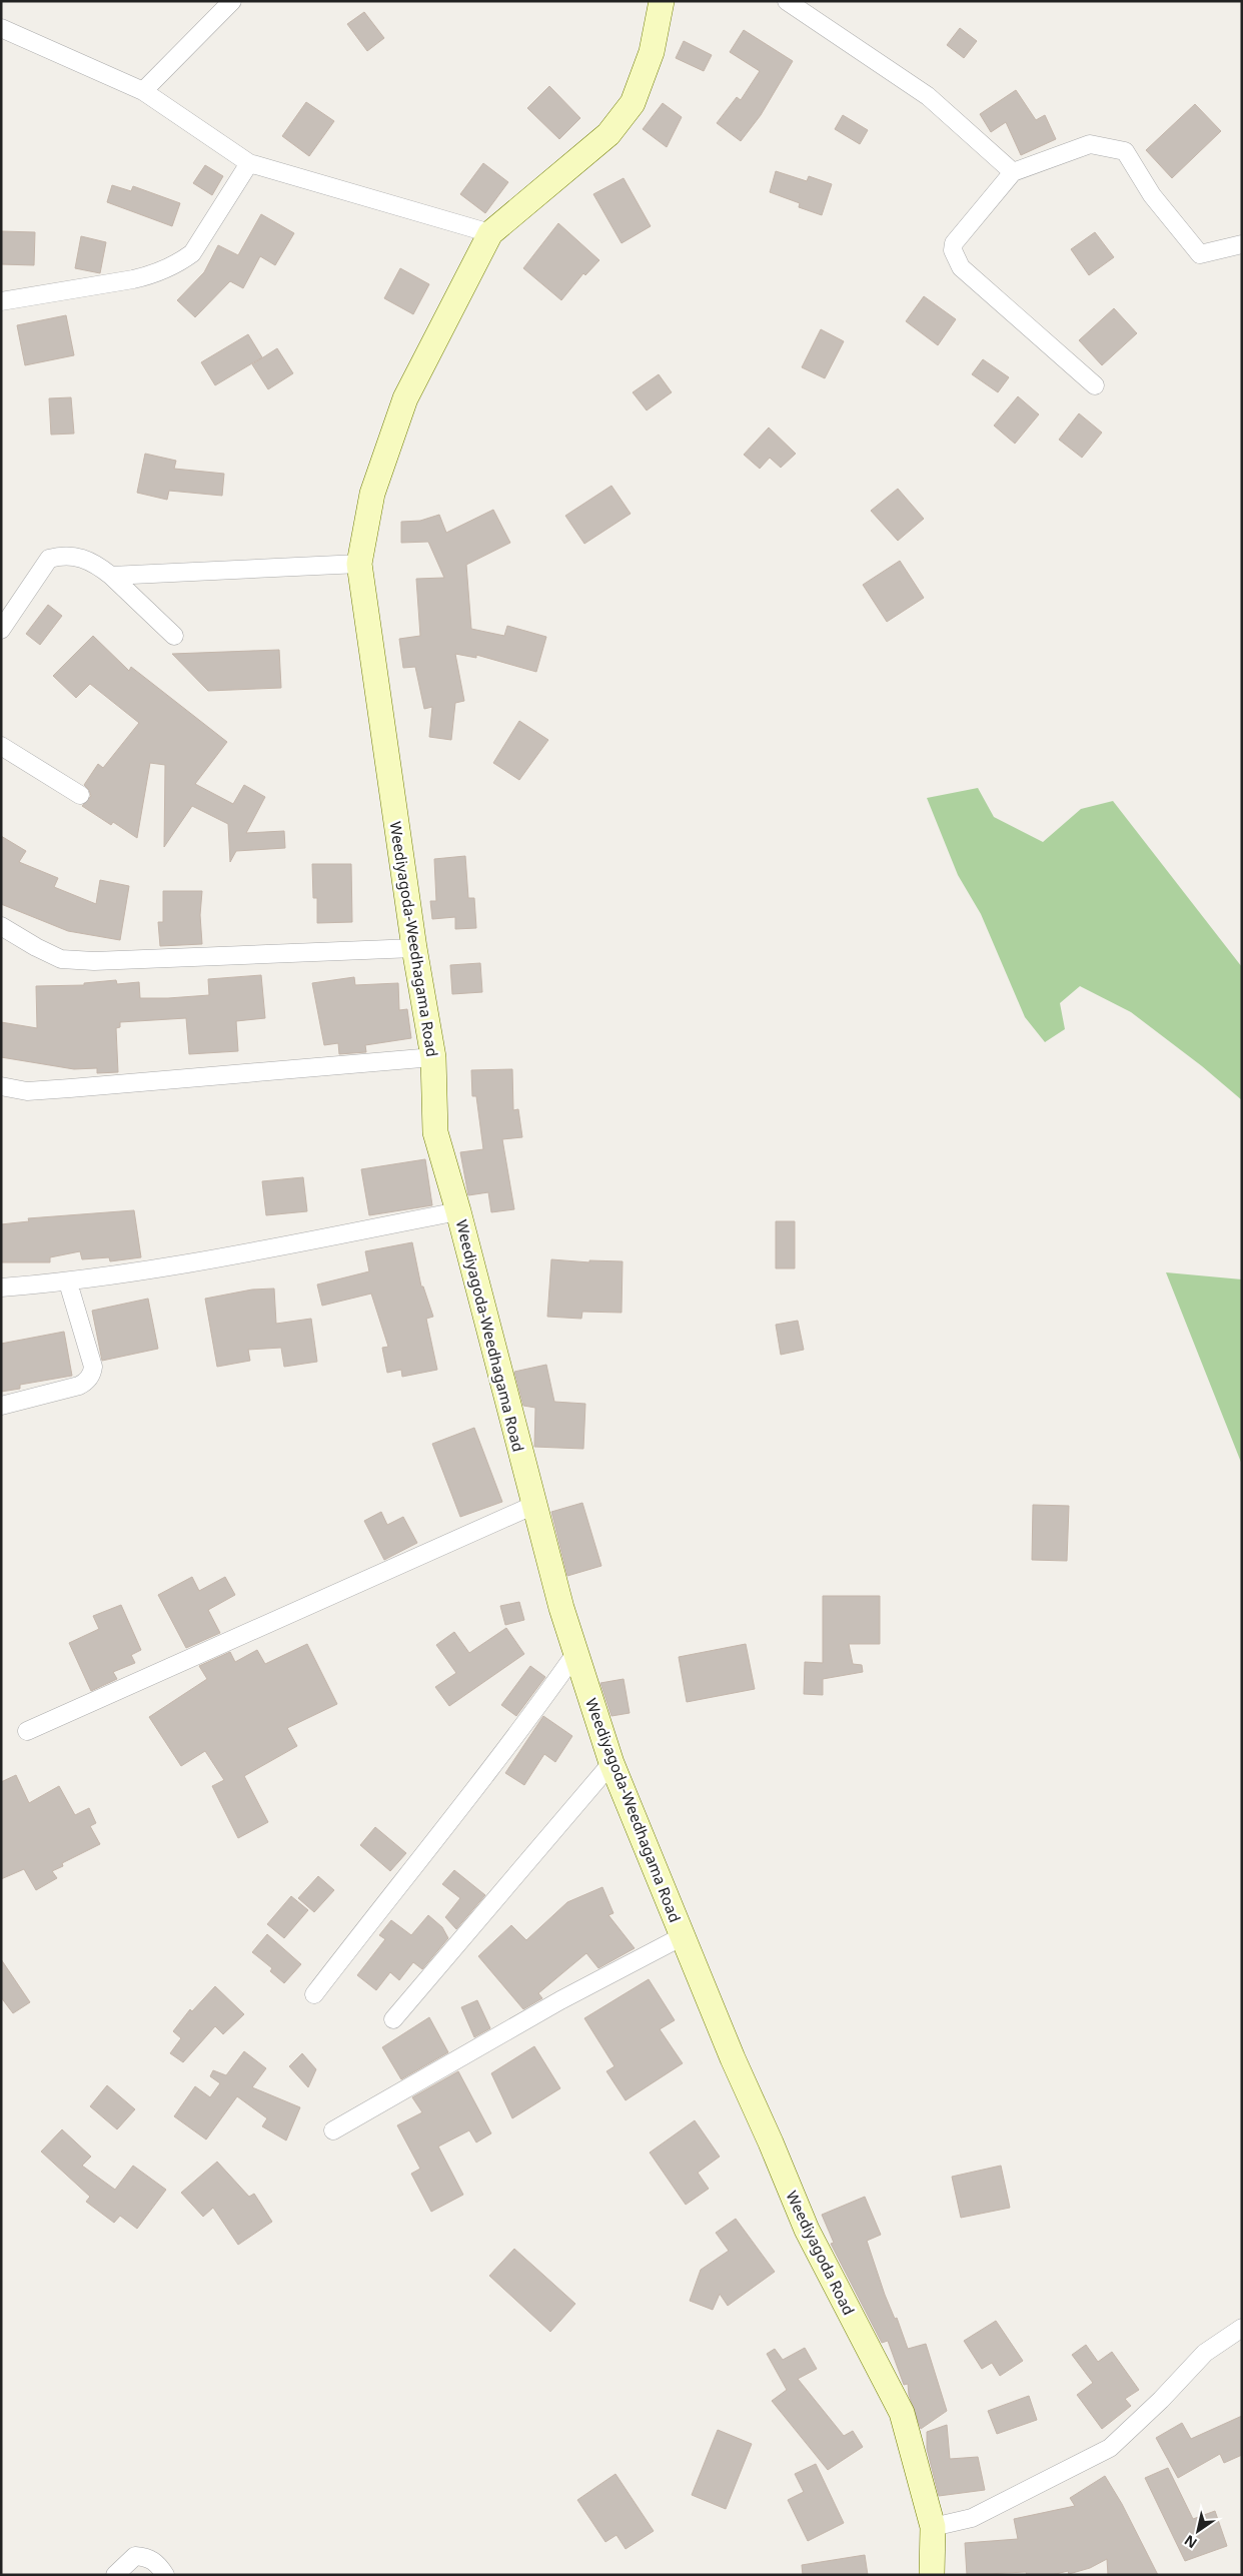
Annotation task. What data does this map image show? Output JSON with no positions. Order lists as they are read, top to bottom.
{
  "streets": {
    "street": ["Weediyagoda-Weedhagama Road", "Weediyagoda Road"]
  },
  "crossings": [
    ["Weediyagoda-Weedhagama Road", "Weediyagoda Road"]
  ],
  "north": "bottom left"
}
